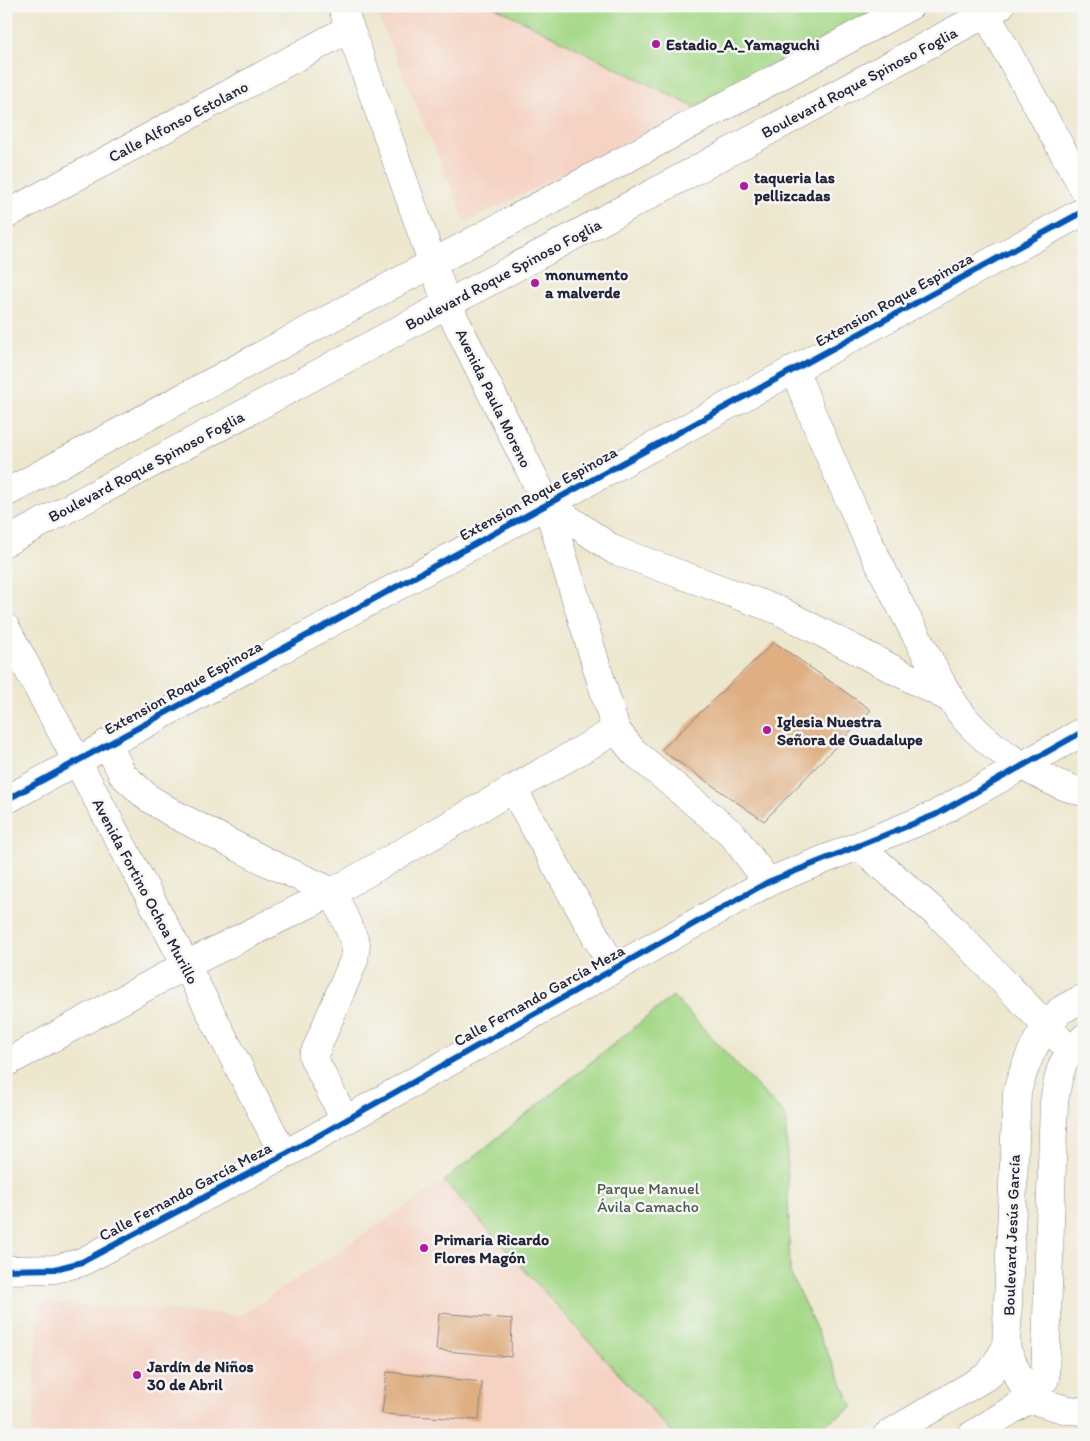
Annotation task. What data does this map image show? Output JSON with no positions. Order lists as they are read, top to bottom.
{
  "streets": {
    "street": [
      "Boulevard Roque Spinoso Foglia",
      "Calle Alfonso Estolano",
      "Extension Roque Espinoza",
      "Avenida Paula Moreno",
      "Avenida Fortino Ochoa Murillo",
      "Calle Fernando García Meza",
      "Boulevard Jesús García"
    ]
  },
  "crossings": [
    ["Boulevard Roque Spinoso Foglia", "Avenida Paula Moreno"],
    ["Calle Alfonso Estolano", "Avenida Paula Moreno"],
    ["Extension Roque Espinoza", "Avenida Paula Moreno"],
    ["Extension Roque Espinoza", "Avenida Fortino Ochoa Murillo"],
    ["Avenida Paula Moreno", "Calle Fernando García Meza"],
    ["Avenida Fortino Ochoa Murillo", "Calle Fernando García Meza"]
  ],
  "parks": ["Parque Manuel Ávila Camacho"],
  "places": [
    "Estadio_A._Yamaguchi",
    "taqueria las pellizcadas",
    "monumento a malverde",
    "Iglesia Nuestra Señora de Guadalupe",
    "Primaria Ricardo Flores Magón",
    "Jardín de Niños 30 de Abril"
  ]
}
